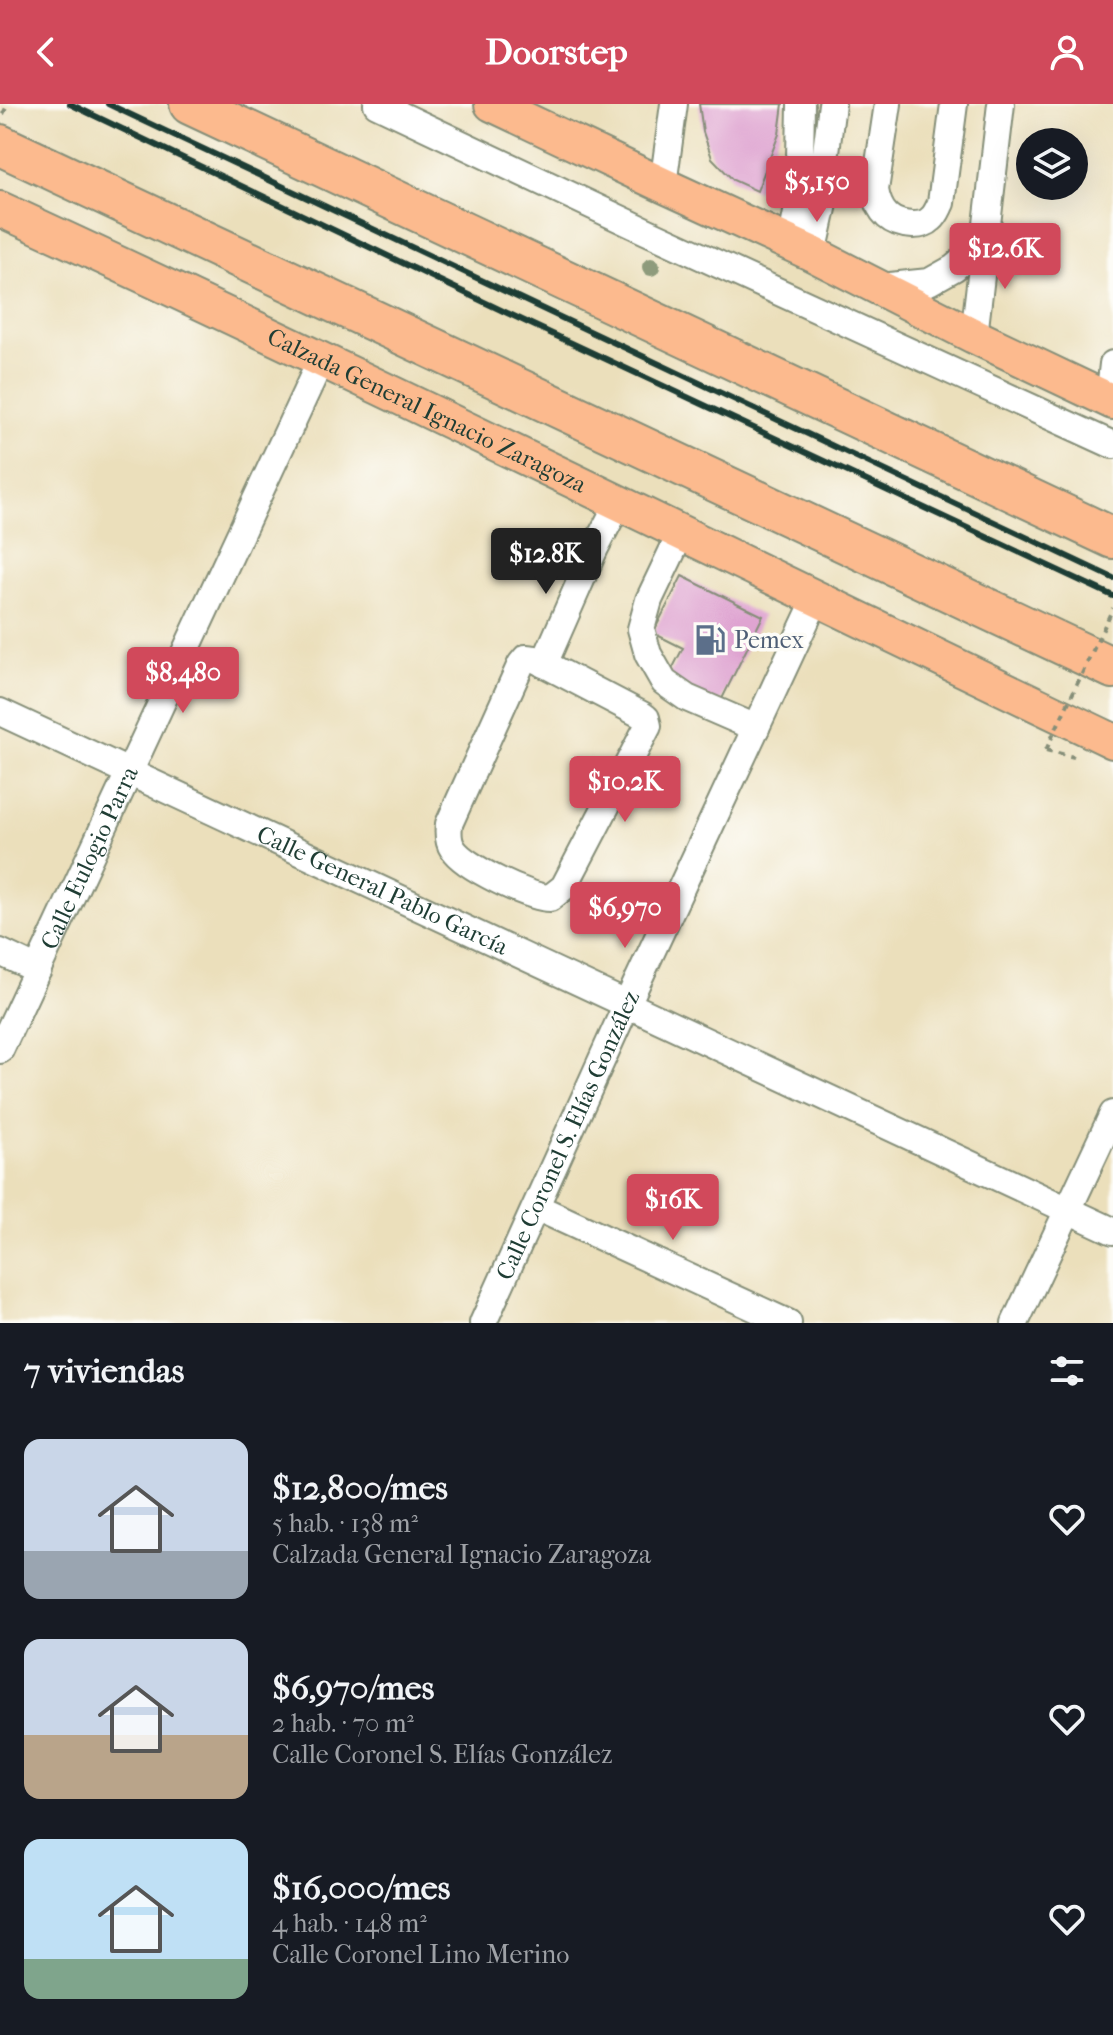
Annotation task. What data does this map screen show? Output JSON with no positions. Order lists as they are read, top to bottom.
{
  "streets": {
    "main road": ["Calzada General Ignacio Zaragoza"],
    "street": ["Calle Eulogio Parra", "Calle General Pablo García", "Calle Coronel S. Elías González"]
  },
  "crossings": [
    ["Calzada General Ignacio Zaragoza", "Calle Eulogio Parra"],
    ["Calzada General Ignacio Zaragoza", "Calle Coronel S. Elías González"],
    ["Calle Eulogio Parra", "Calle General Pablo García"],
    ["Calle General Pablo García", "Calle Coronel S. Elías González"]
  ],
  "places": {
    "fuel station": ["Pemex"]
  },
  "page": {
    "header": "Doorstep",
    "price": [
      "$5,150",
      "$12.6K",
      "$12.8K",
      "$8,480",
      "$10.2K",
      "$6,970",
      "$16K"
    ],
    "heading": "7 viviendas",
    "list": [
      {
        "name": "$12,800/mes",
        "note": "5 hab. · 138 m² · Calzada General Ignacio Zaragoza"
      },
      {
        "name": "$6,970/mes",
        "note": "2 hab. · 70 m² · Calle Coronel S. Elías González"
      },
      {
        "name": "$16,000/mes",
        "note": "4 hab. · 148 m² · Calle Coronel Lino Merino"
      }
    ]
  }
}
